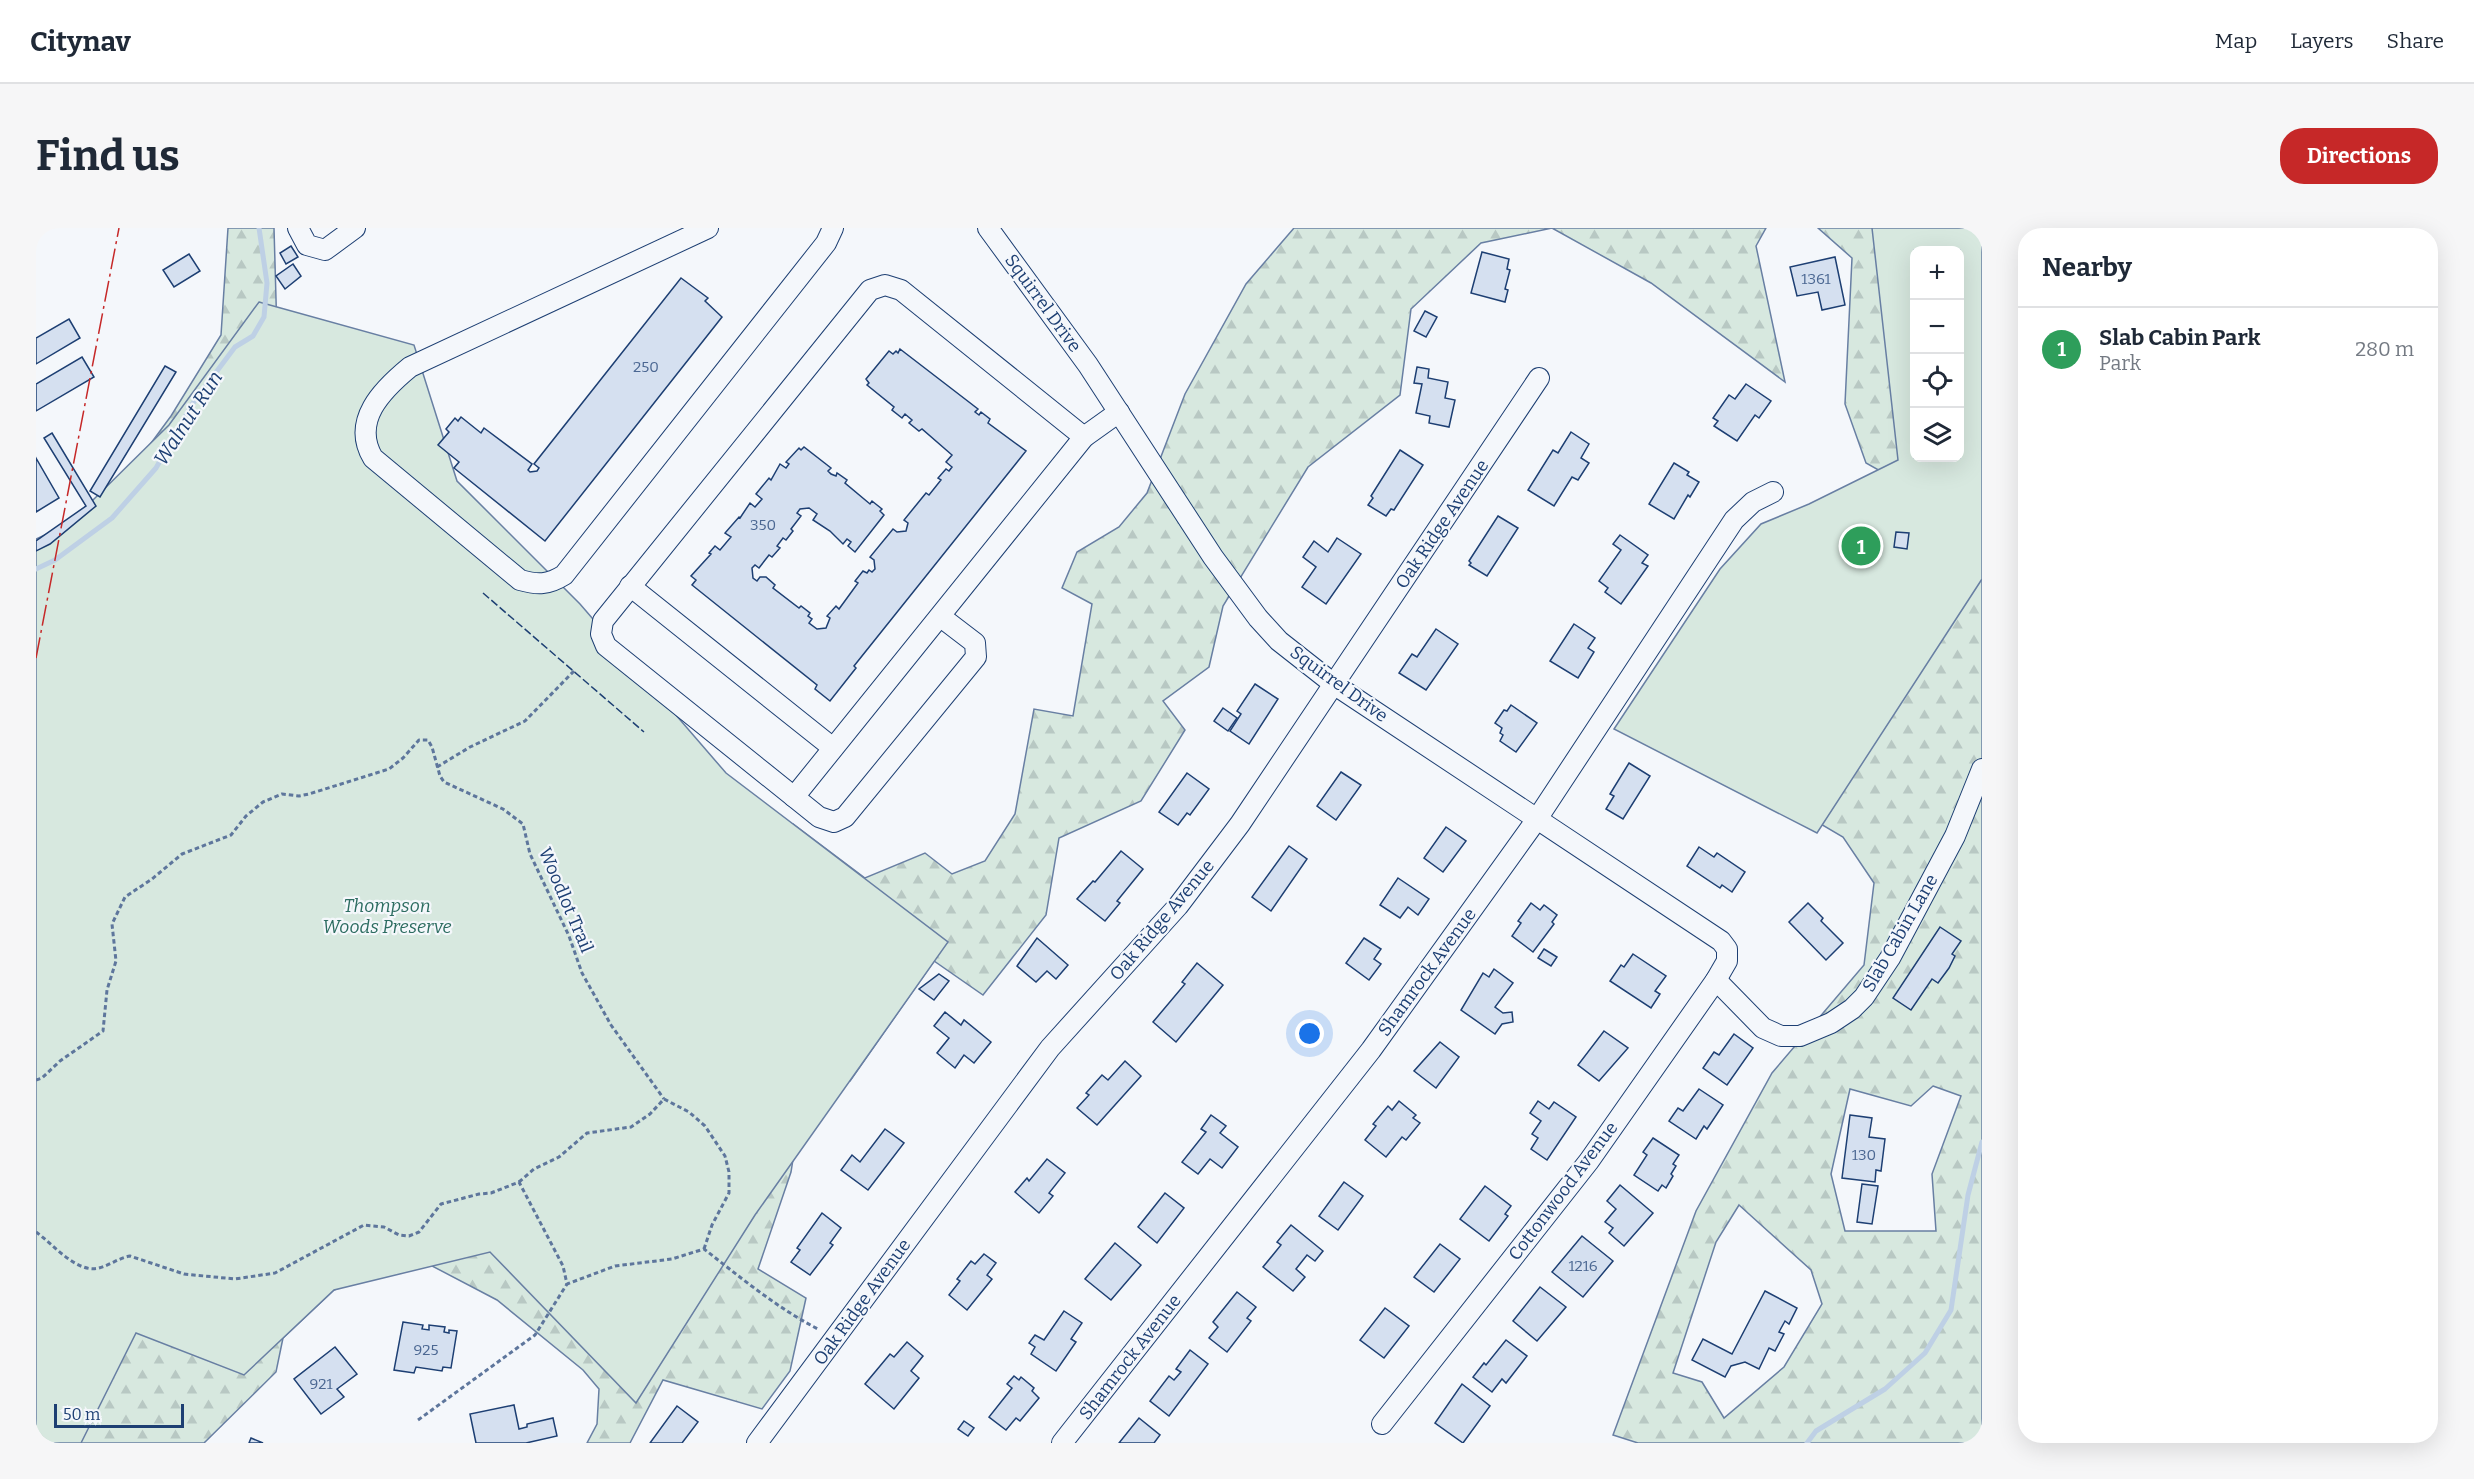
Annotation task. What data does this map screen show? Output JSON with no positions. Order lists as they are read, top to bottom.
{
  "streets": {
    "street": [
      "Squirrel Drive",
      "Oak Ridge Avenue",
      "Slab Cabin Lane",
      "Shamrock Avenue",
      "Cottonwood Avenue"
    ],
    "path": ["Woodlot Trail"]
  },
  "crossings": [
    ["Squirrel Drive", "Oak Ridge Avenue"],
    ["Squirrel Drive", "Shamrock Avenue"],
    ["Squirrel Drive", "Cottonwood Avenue"],
    ["Slab Cabin Lane", "Cottonwood Avenue"]
  ],
  "water": ["Walnut Run"],
  "parks": ["Thompson Woods Preserve"],
  "house_numbers": [
    "1361",
    "250",
    "350",
    "130",
    "1216",
    "925",
    "921"
  ],
  "scale_bar": "50 m",
  "page": {
    "header": "Citynav",
    "nav": ["Map", "Layers", "Share"],
    "buttons": "Directions",
    "title": "Find us",
    "heading": "Nearby",
    "map_buttons": ["+", "−"],
    "list": [
      {
        "mark": "1",
        "name": "Slab Cabin Park",
        "note": "Park",
        "value": "280 m"
      }
    ],
    "pins": "1",
    "scale": "50 m"
  }
}
